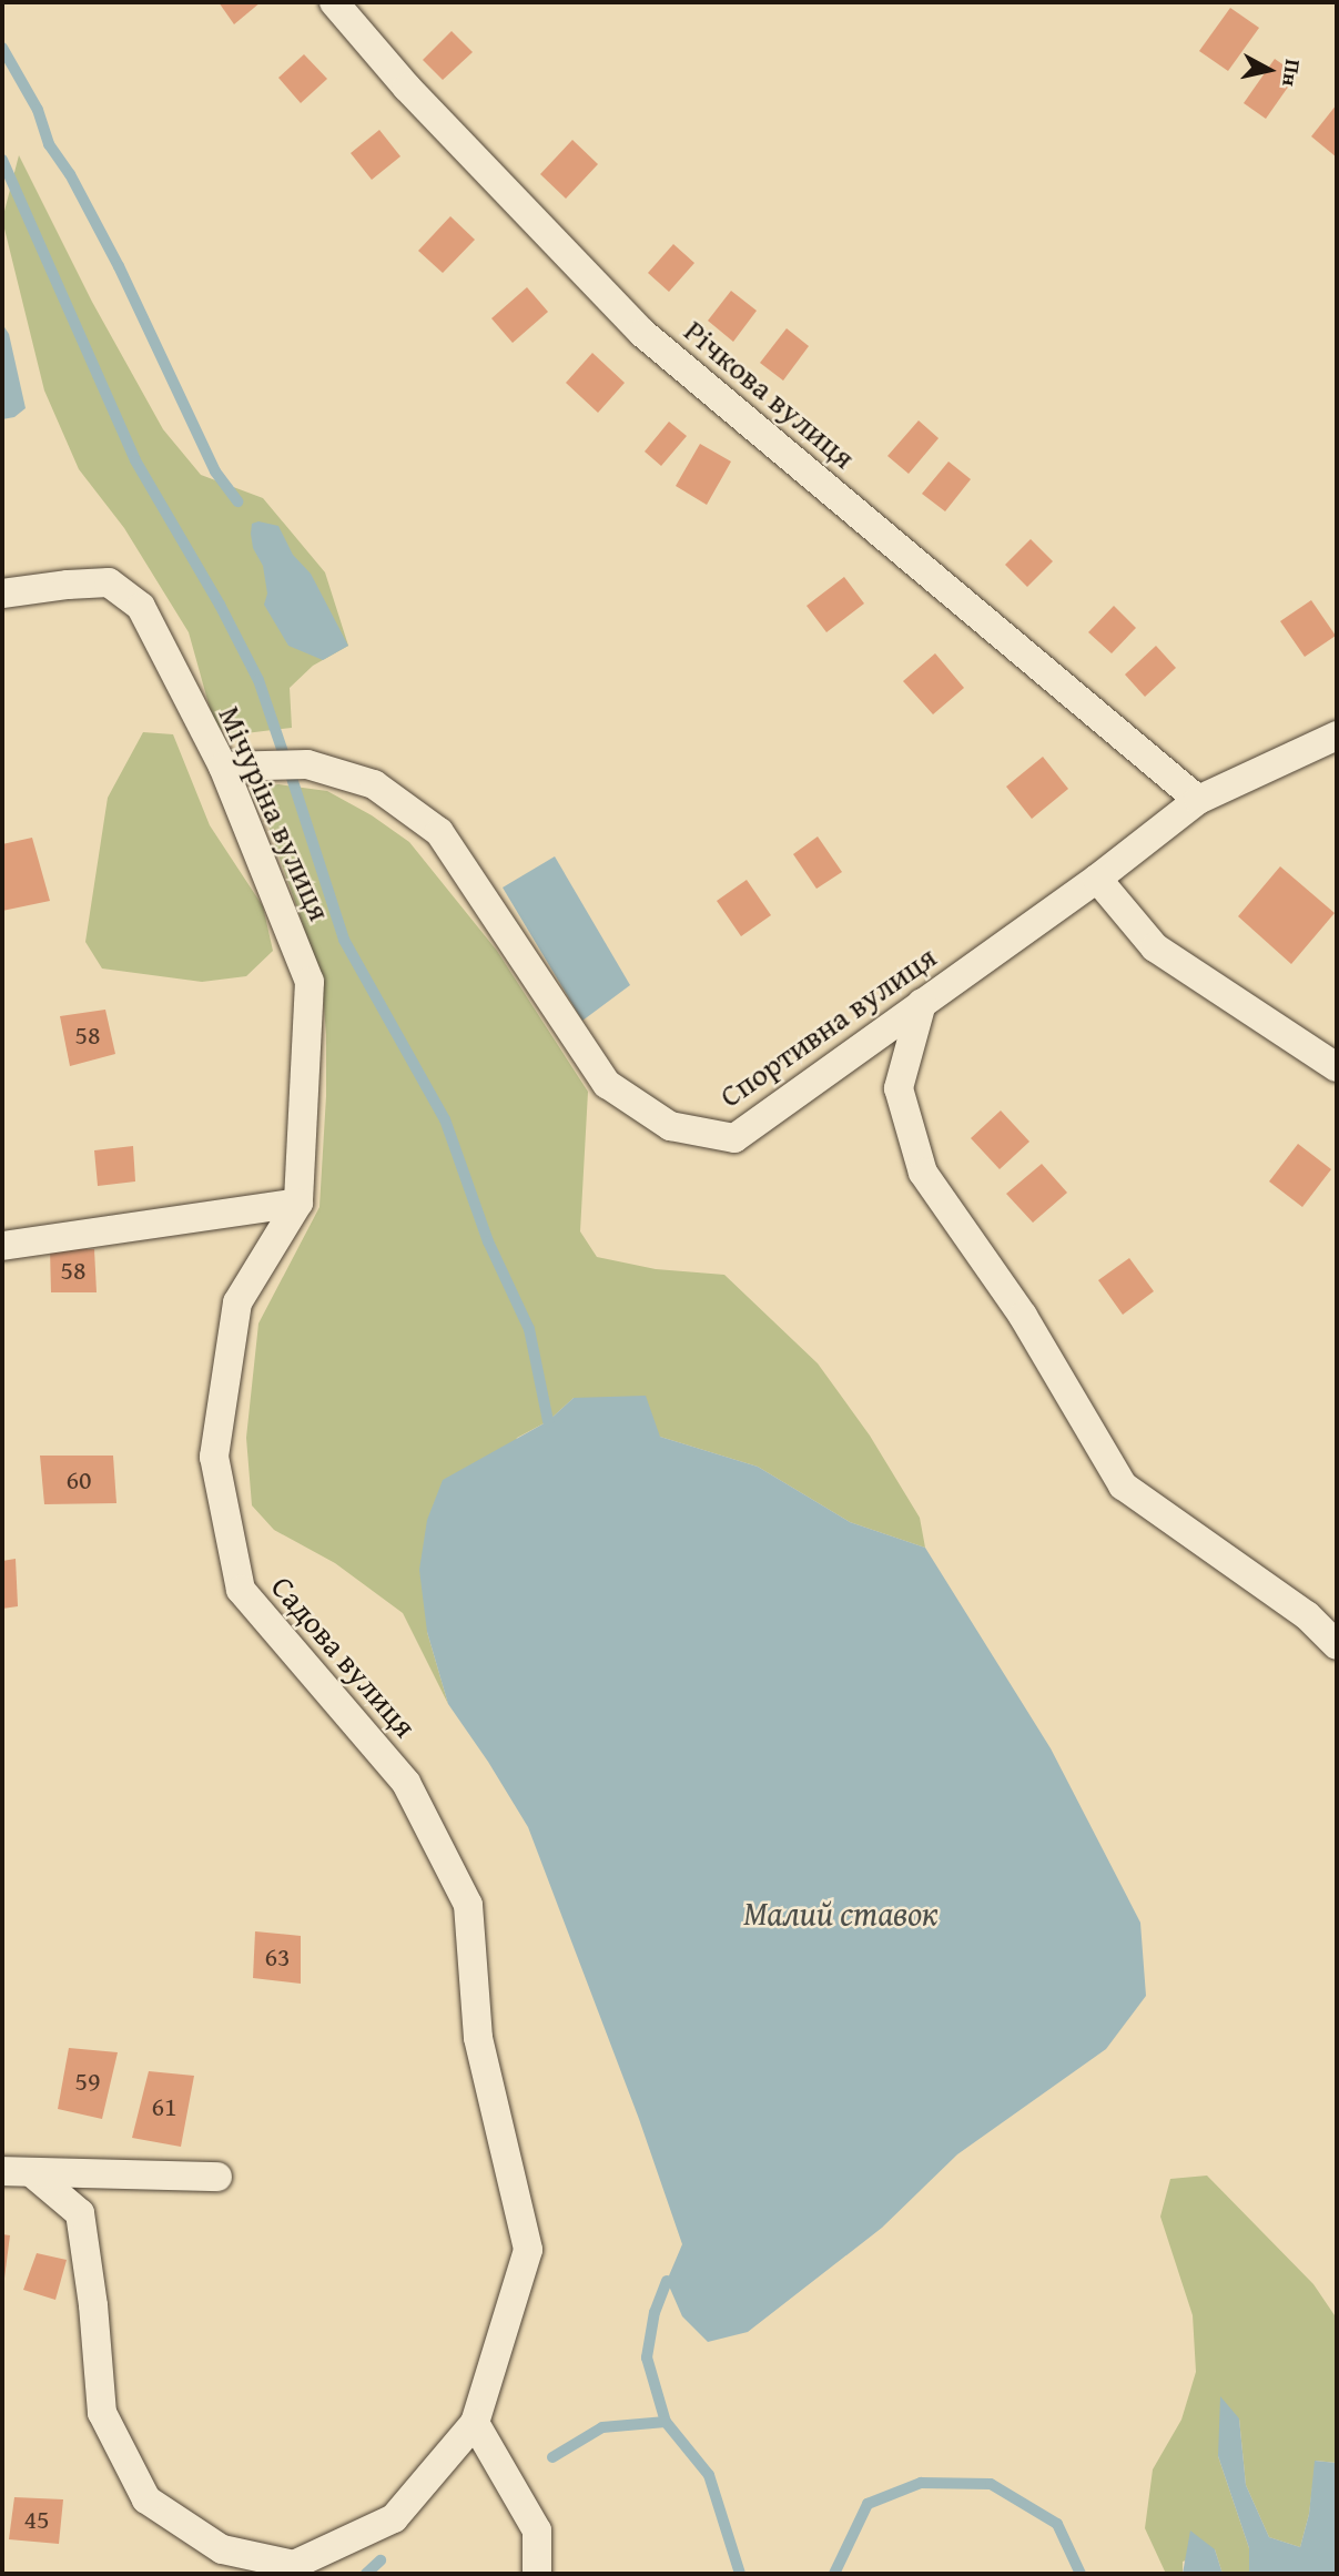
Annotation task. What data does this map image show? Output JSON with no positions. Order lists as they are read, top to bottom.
{
  "streets": {
    "street": [
      "Річкова вулиця",
      "Мічуріна вулиця",
      "Спортивна вулиця",
      "Садова вулиця"
    ]
  },
  "crossings": [
    ["Річкова вулиця", "Спортивна вулиця"],
    ["Мічуріна вулиця", "Спортивна вулиця"],
    ["Мічуріна вулиця", "Садова вулиця"]
  ],
  "water": ["Малий ставок"],
  "house_numbers": [
    "58",
    "58",
    "60",
    "63",
    "59",
    "61",
    "45"
  ],
  "north": "right"
}
